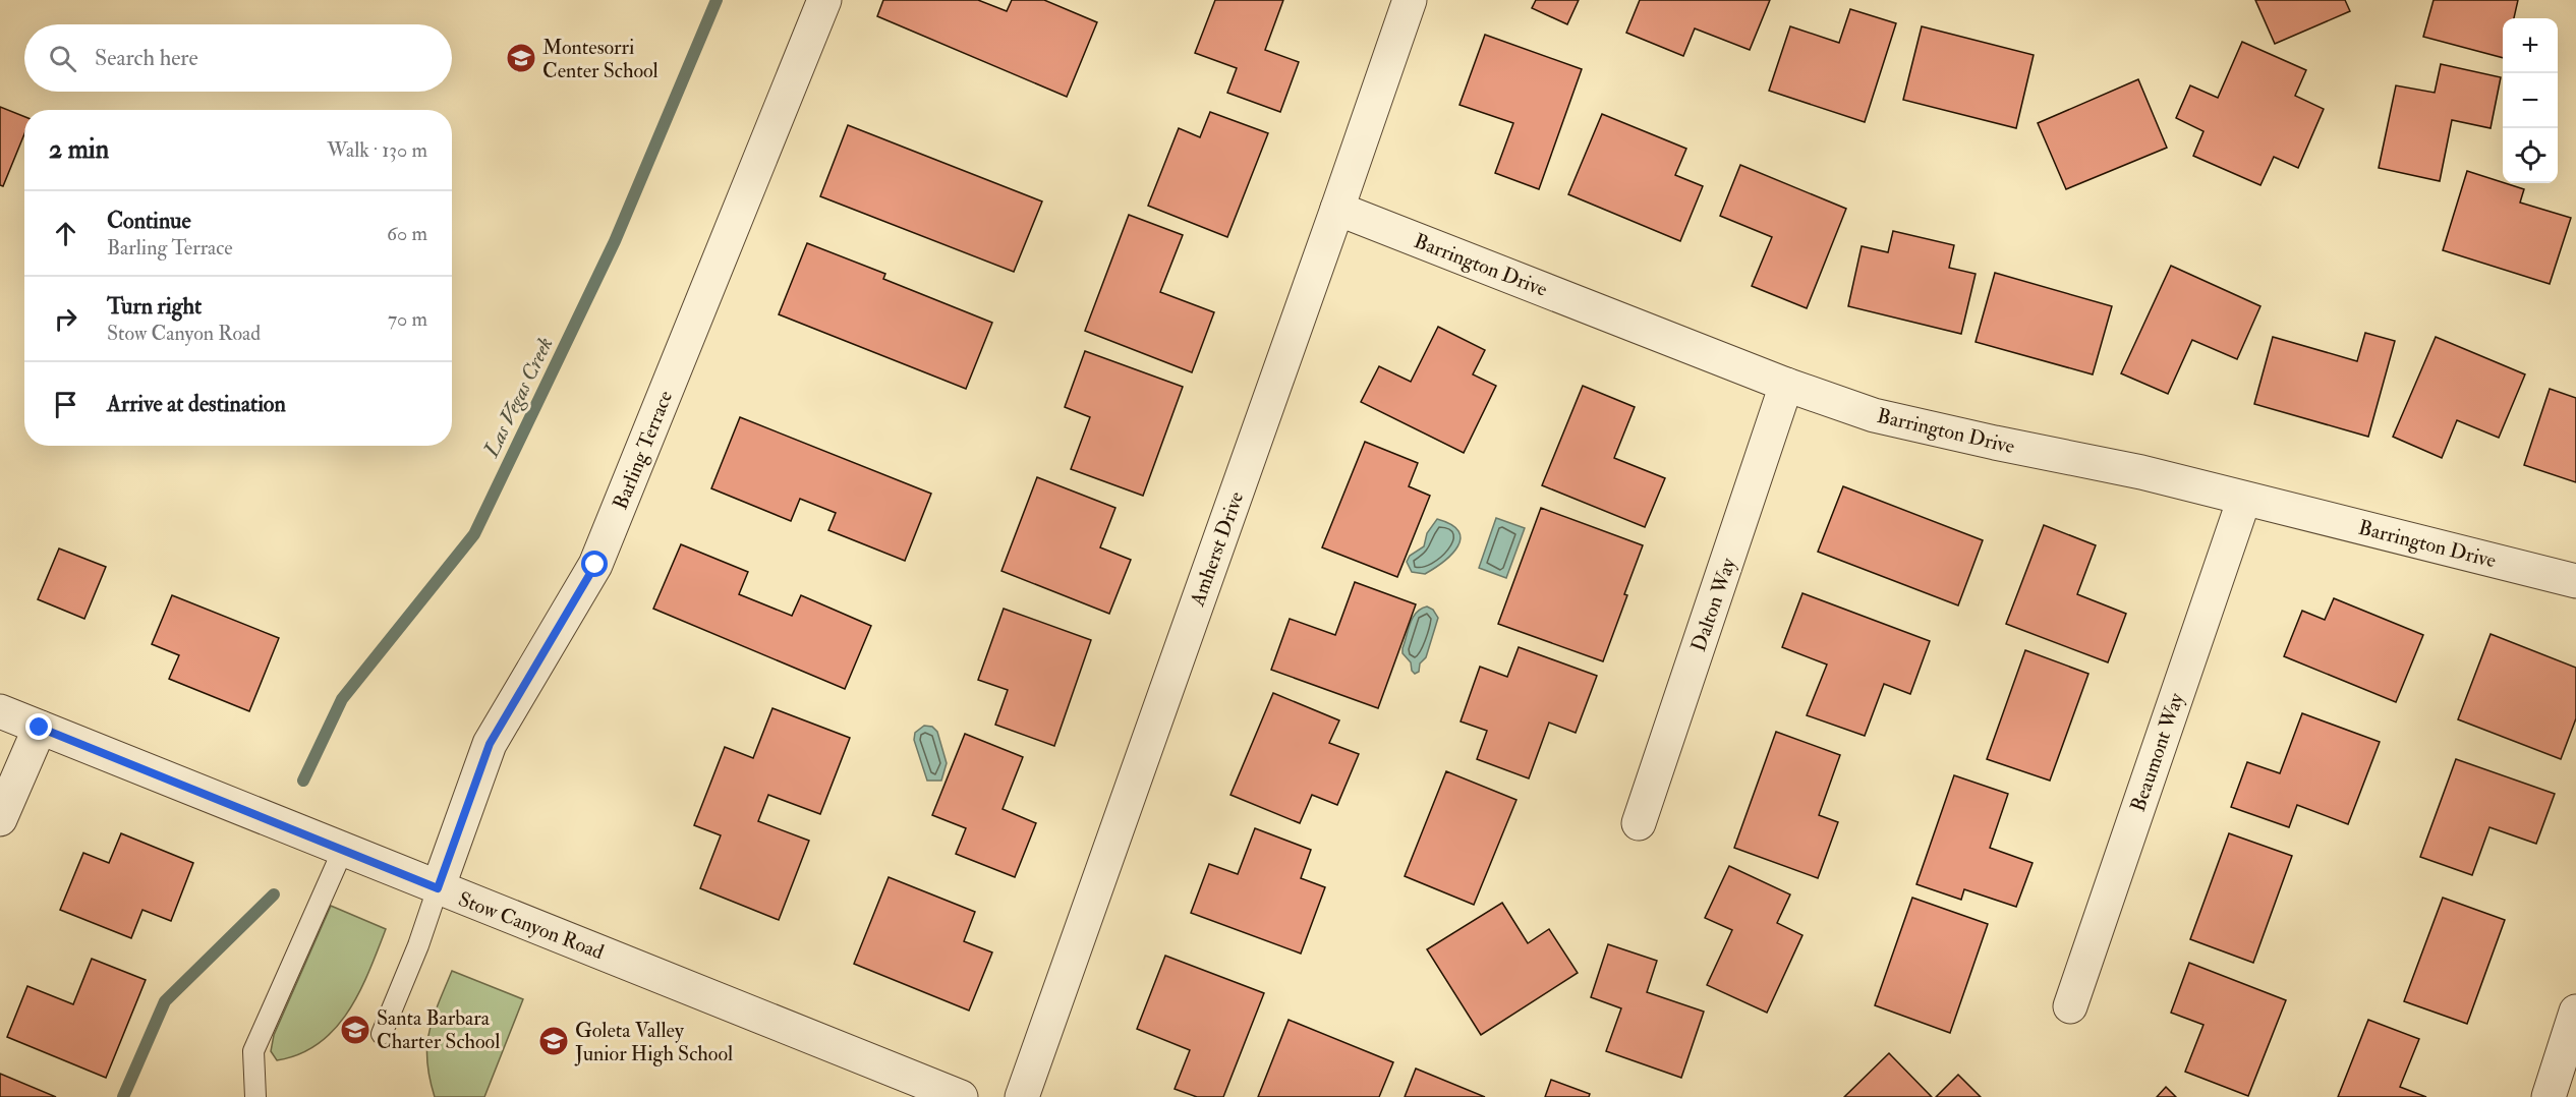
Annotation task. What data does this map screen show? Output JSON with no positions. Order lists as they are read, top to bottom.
{
  "streets": {
    "street": [
      "Barrington Drive",
      "Barling Terrace",
      "Amherst Drive",
      "Dalton Way",
      "Beaumont Way",
      "Stow Canyon Road"
    ]
  },
  "crossings": [
    ["Barrington Drive", "Amherst Drive"],
    ["Barrington Drive", "Dalton Way"],
    ["Barrington Drive", "Beaumont Way"],
    ["Barling Terrace", "Stow Canyon Road"]
  ],
  "water": ["Las Vegas Creek"],
  "places": {
    "school or university": ["Montesorri Center School", "Santa Barbara Charter School", "Goleta Valley Junior High School"]
  },
  "page": {
    "map_buttons": ["+", "−"],
    "search": "Search here",
    "heading": ["2 min", "Walk · 130 m"],
    "list": [
      ["Continue", "Barling Terrace", "60 m"],
      ["Turn right", "Stow Canyon Road", "70 m"],
      "Arrive at destination"
    ]
  }
}
